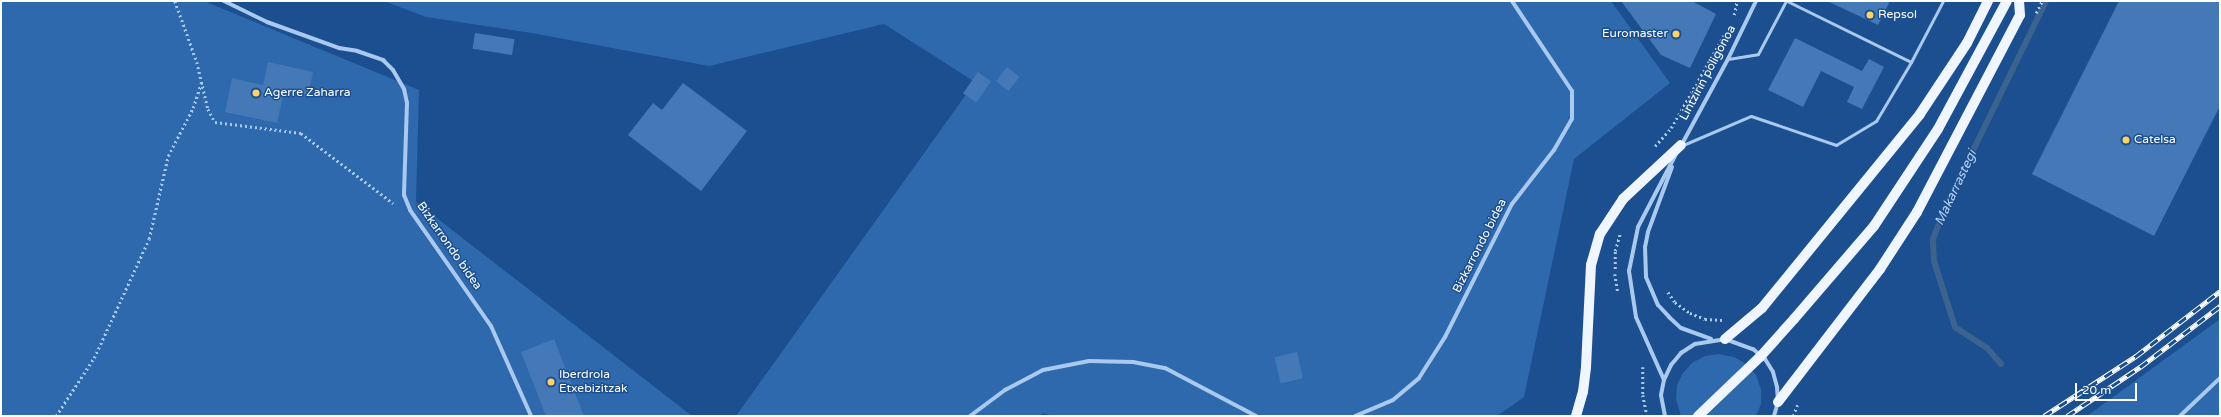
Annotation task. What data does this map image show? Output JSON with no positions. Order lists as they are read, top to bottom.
{
  "streets": {
    "street": ["Lintzirin poligonoa", "Bizkarrondo bidea"]
  },
  "water": ["Makarrastegi"],
  "places": [
    "Repsol",
    "Euromaster",
    "Agerre Zaharra",
    "Catelsa",
    "Iberdrola Etxebizitzak"
  ],
  "scale_bar": "20 m"
}
